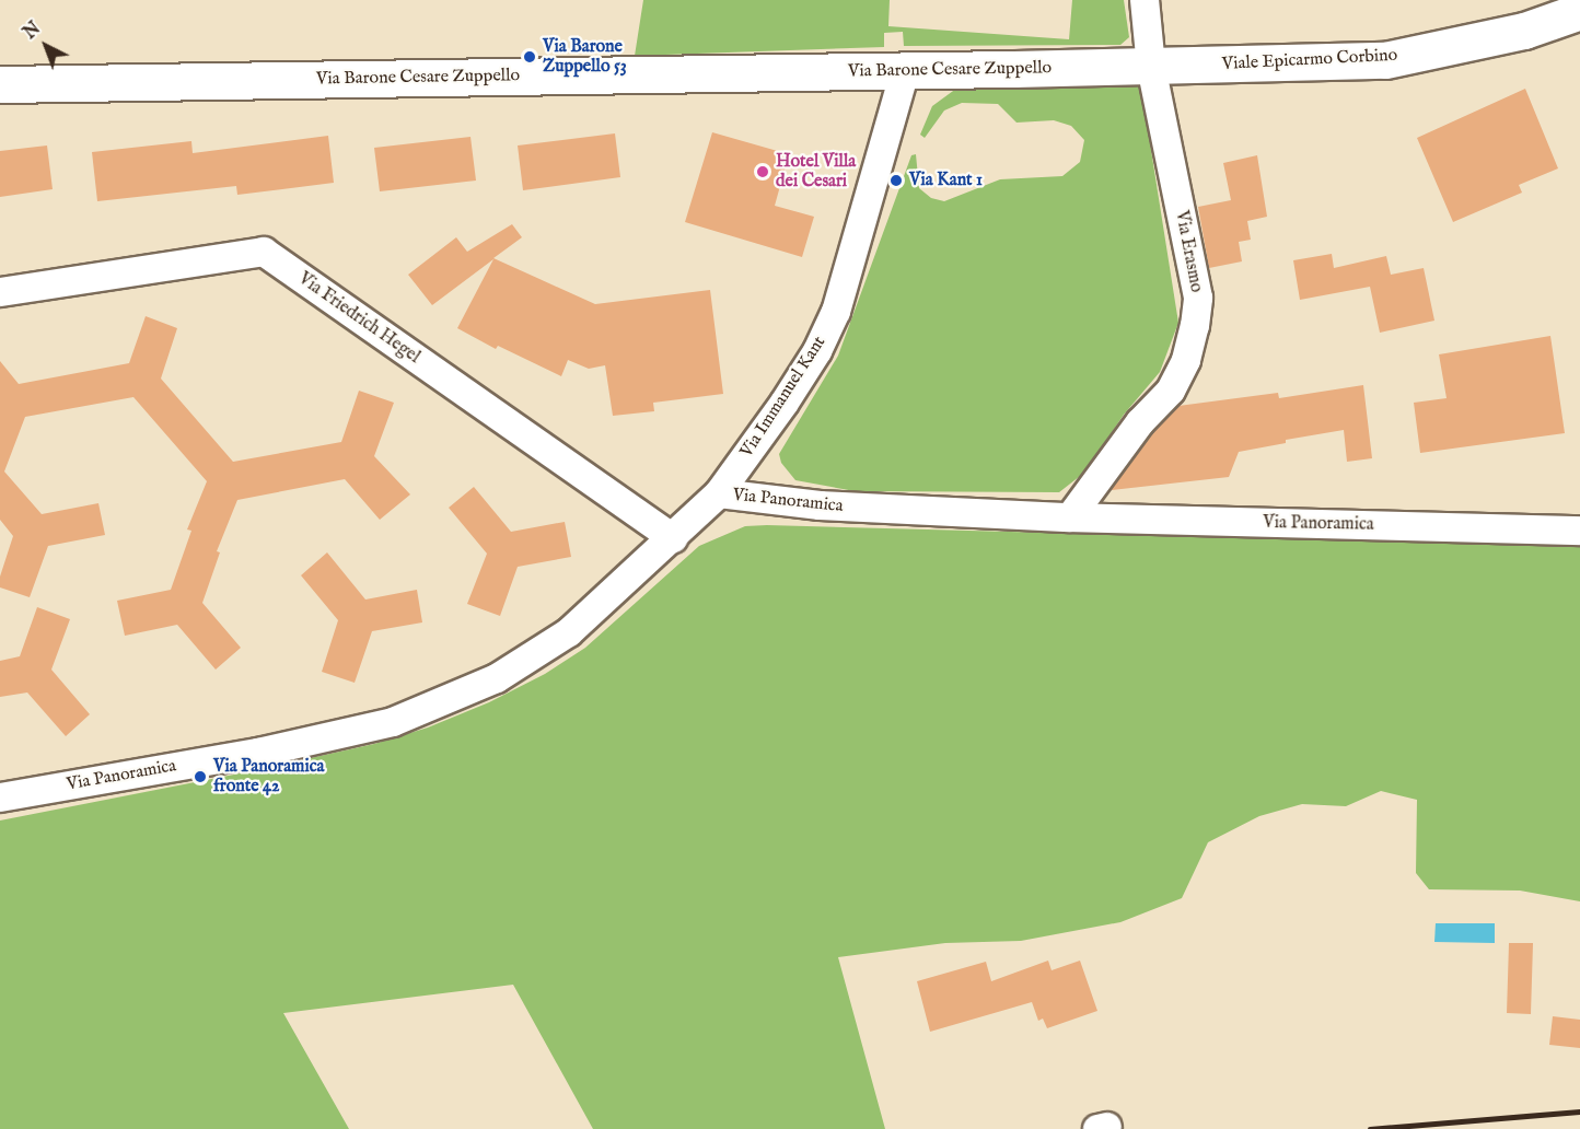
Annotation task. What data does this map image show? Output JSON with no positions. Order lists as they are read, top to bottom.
{
  "streets": {
    "main road": ["Viale Epicarmo Corbino", "Via Barone Cesare Zuppello"],
    "street": [
      "Via Erasmo",
      "Via Friedrich Hegel",
      "Via Immanuel Kant",
      "Via Panoramica"
    ]
  },
  "crossings": [
    ["Viale Epicarmo Corbino", "Via Barone Cesare Zuppello"],
    ["Viale Epicarmo Corbino", "Via Erasmo"],
    ["Via Barone Cesare Zuppello", "Via Erasmo"],
    ["Via Barone Cesare Zuppello", "Via Immanuel Kant"],
    ["Via Erasmo", "Via Panoramica"],
    ["Via Friedrich Hegel", "Via Panoramica"],
    ["Via Immanuel Kant", "Via Panoramica"]
  ],
  "places": [
    "Via Barone Zuppello 53",
    "Hotel Villa dei Cesari",
    "Via Kant 1",
    "Via Panoramica fronte 42"
  ],
  "north": "top left"
}
